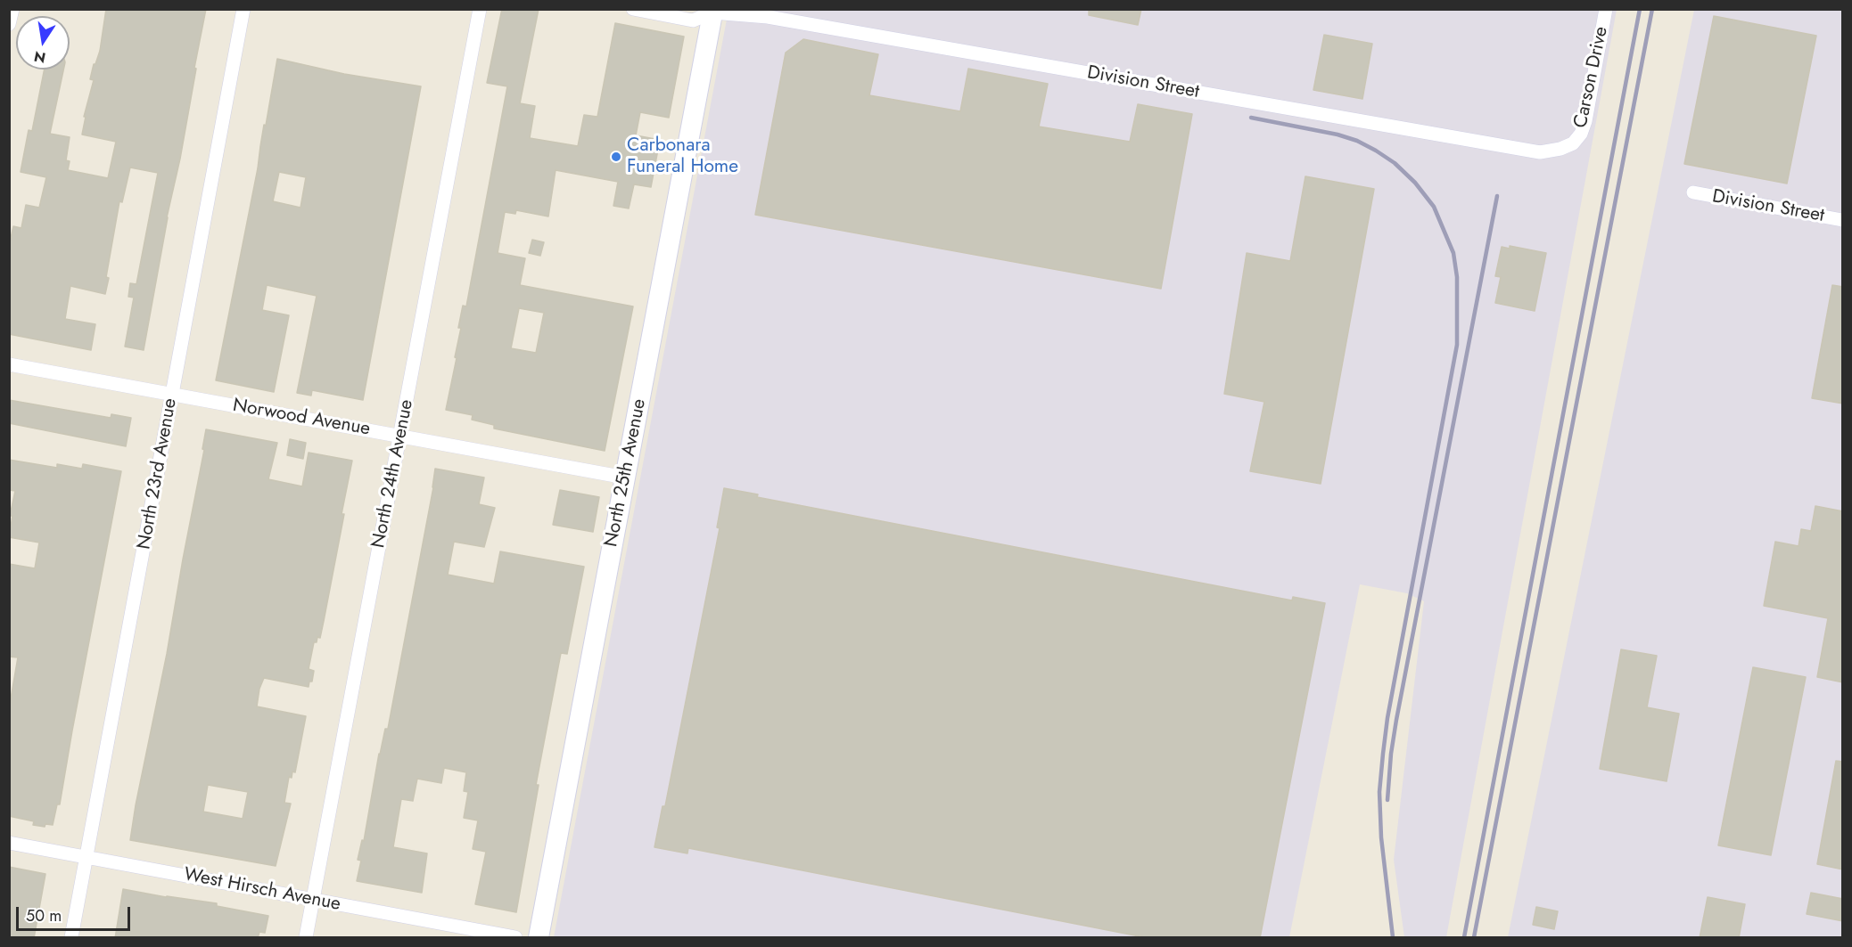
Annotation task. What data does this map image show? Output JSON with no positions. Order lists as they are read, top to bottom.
{
  "streets": {
    "main road": ["North 25th Avenue"],
    "street": [
      "Carson Drive",
      "Division Street",
      "Norwood Avenue",
      "North 23rd Avenue",
      "North 24th Avenue",
      "West Hirsch Avenue"
    ]
  },
  "crossings": [
    ["Carson Drive", "Division Street"],
    ["Division Street", "North 25th Avenue"],
    ["Norwood Avenue", "North 25th Avenue"],
    ["Norwood Avenue", "North 23rd Avenue"],
    ["Norwood Avenue", "North 24th Avenue"],
    ["North 23rd Avenue", "West Hirsch Avenue"],
    ["North 24th Avenue", "West Hirsch Avenue"]
  ],
  "places": ["Carbonara Funeral Home"],
  "scale_bar": "50 m",
  "north": "bottom"
}
